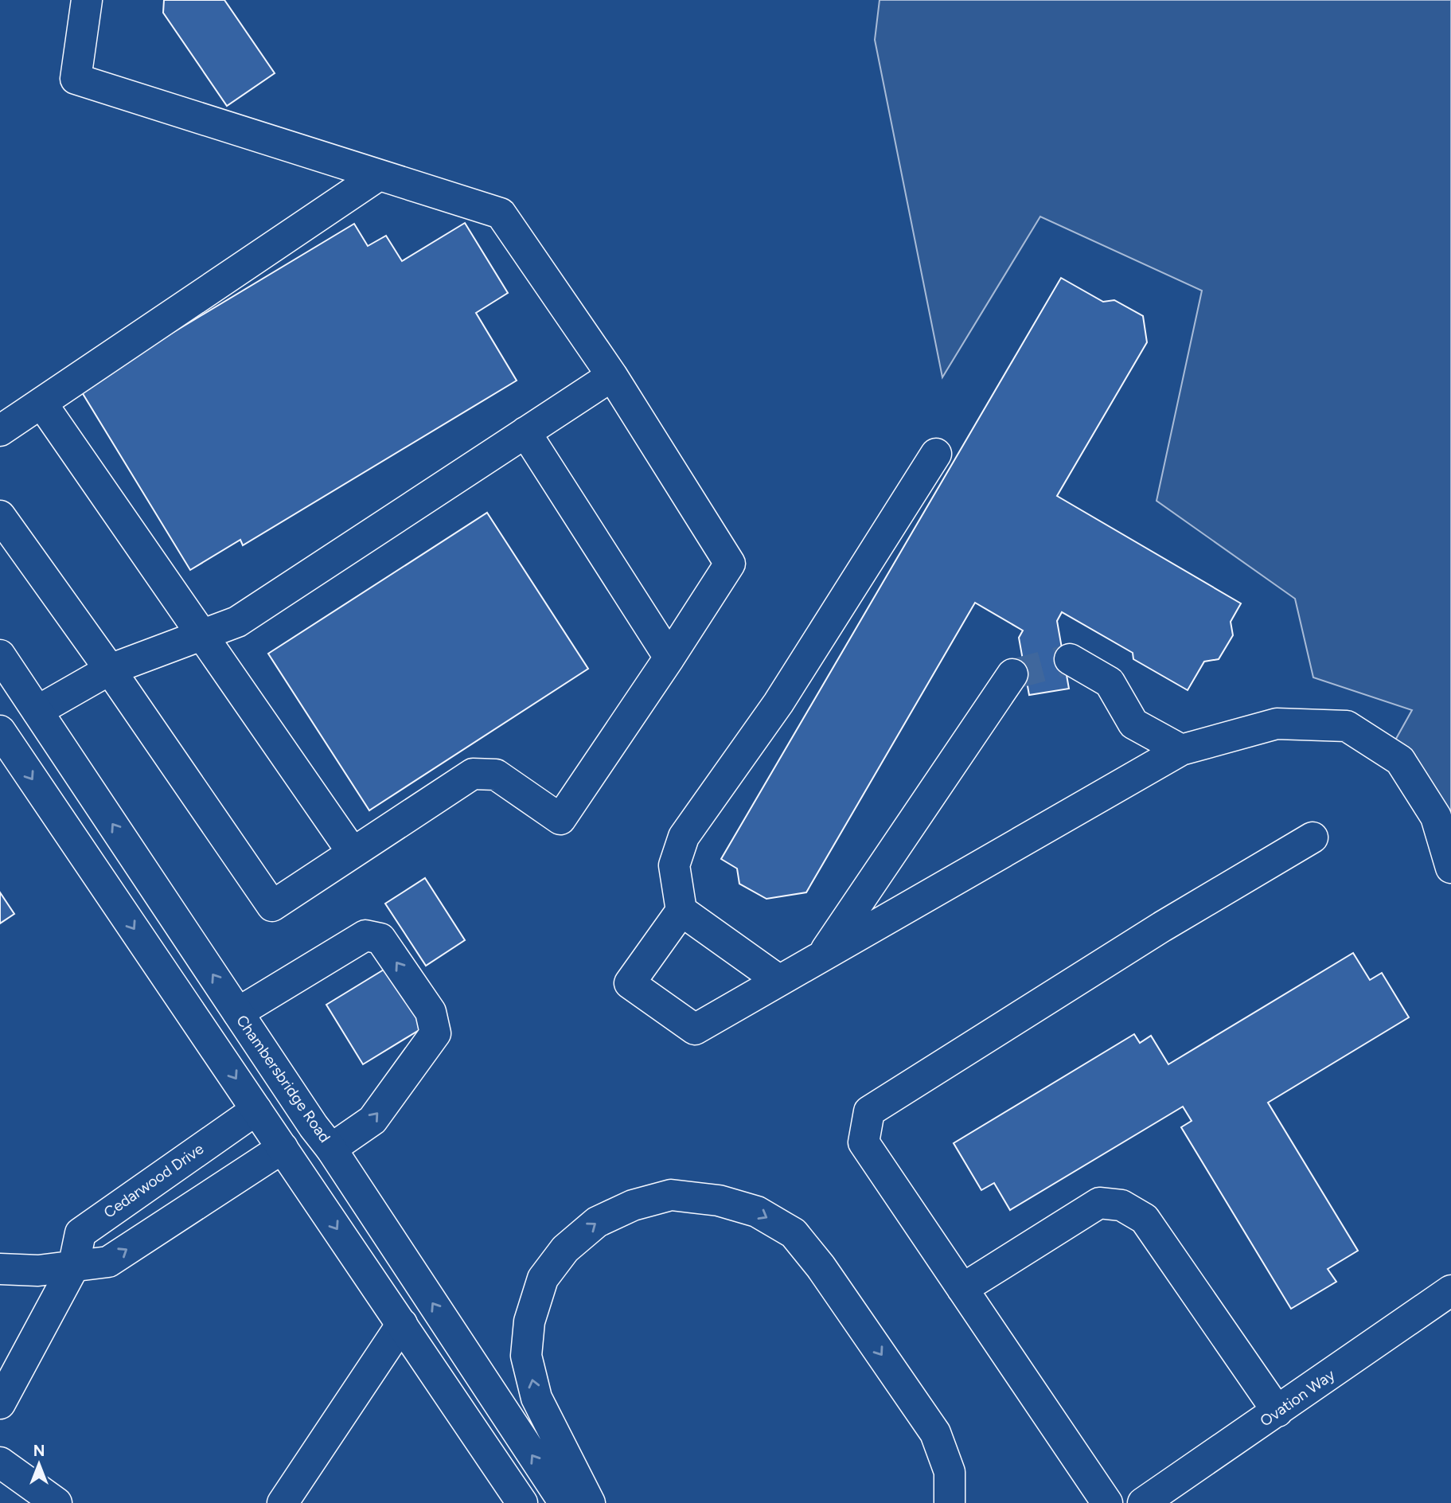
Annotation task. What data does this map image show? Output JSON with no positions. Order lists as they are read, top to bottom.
{
  "streets": {
    "main road": ["Chambersbridge Road", "Cedarwood Drive", "Ovation Way"]
  },
  "north": "top"
}
